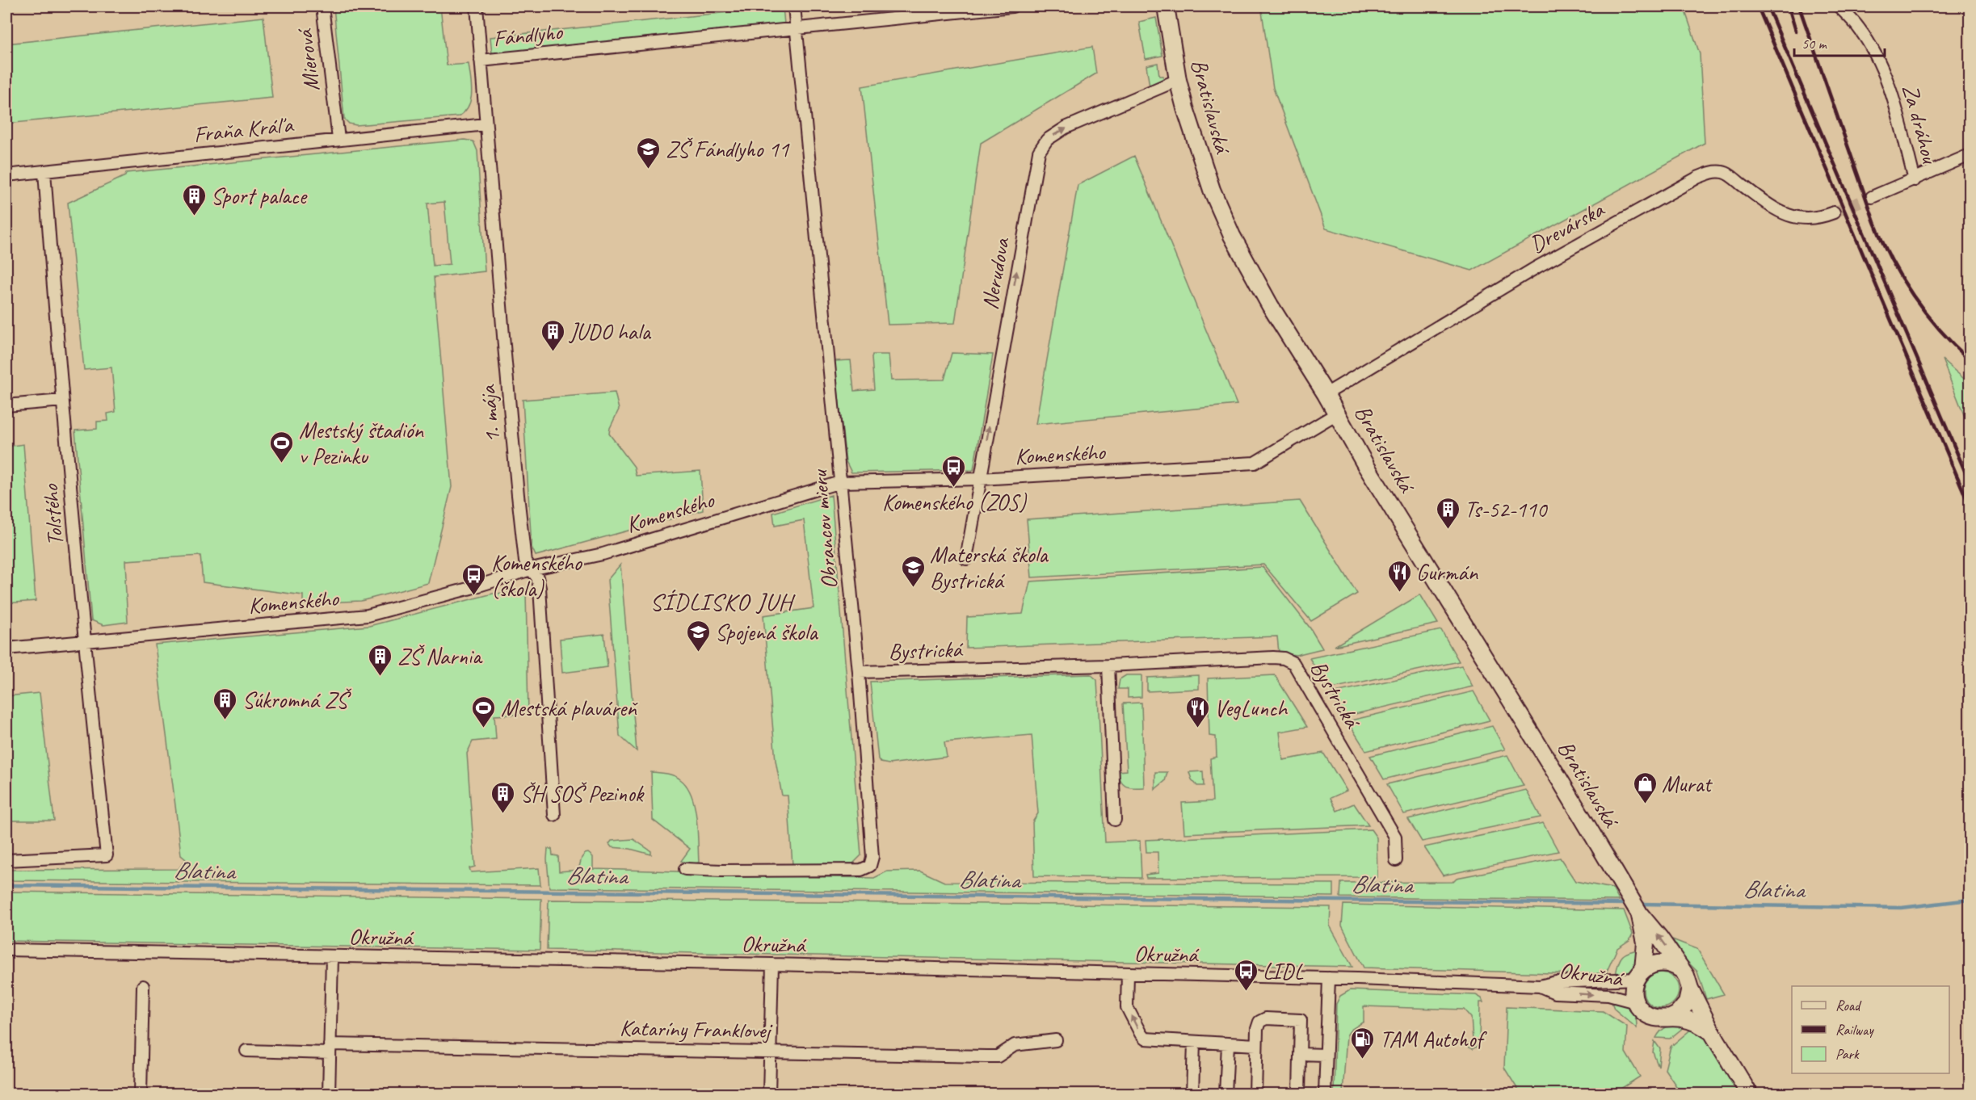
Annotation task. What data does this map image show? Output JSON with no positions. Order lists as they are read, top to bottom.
{
  "streets": {
    "main road": ["Bratislavská"],
    "street": [
      "Fándlyho",
      "Mierová",
      "Za dráhou",
      "Fraňa Kráľa",
      "Drevárska",
      "Nerudova",
      "1. mája",
      "Komenského",
      "Tolstého",
      "Obrancov mieru",
      "Bystrická",
      "Okružná",
      "Kataríny Franklovej"
    ]
  },
  "crossings": [
    ["Fándlyho", "1. mája"],
    ["Fándlyho", "Obrancov mieru"],
    ["Mierová", "Fraňa Kráľa"],
    ["Bratislavská", "Drevárska"],
    ["Bratislavská", "Nerudova"],
    ["Bratislavská", "Komenského"],
    ["Fraňa Kráľa", "1. mája"],
    ["Fraňa Kráľa", "Tolstého"],
    ["Nerudova", "Komenského"],
    ["1. mája", "Komenského"],
    ["Komenského", "Tolstého"],
    ["Komenského", "Obrancov mieru"],
    ["Obrancov mieru", "Bystrická"]
  ],
  "one_way": ["Nerudova"],
  "districts": ["SÍDLISKO JUH"],
  "water": ["Blatina"],
  "places": {
    "school or university": ["ZŠ Fándlyho 11", "Materská škola Bystrická", "Spojená škola"],
    "building": [
      "Sport palace",
      "JUDO hala",
      "Ts-52-110",
      "ZŠ Narnia",
      "Súkromná ZŠ",
      "ŠH SOŠ Pezinok"
    ],
    "sports": ["Mestský štadión v Pezinku", "Mestská plaváreň"],
    "bus stop": ["Komenského (ZOS)", "Komenského (škola)", "LIDL"],
    "restaurant": ["Gurmán", "VegLunch"],
    "shop": ["Murat"],
    "fuel station": ["TAM Autohof"]
  },
  "legend": ["Road", "Railway", "Park"],
  "scale_bar": "50 m"
}
